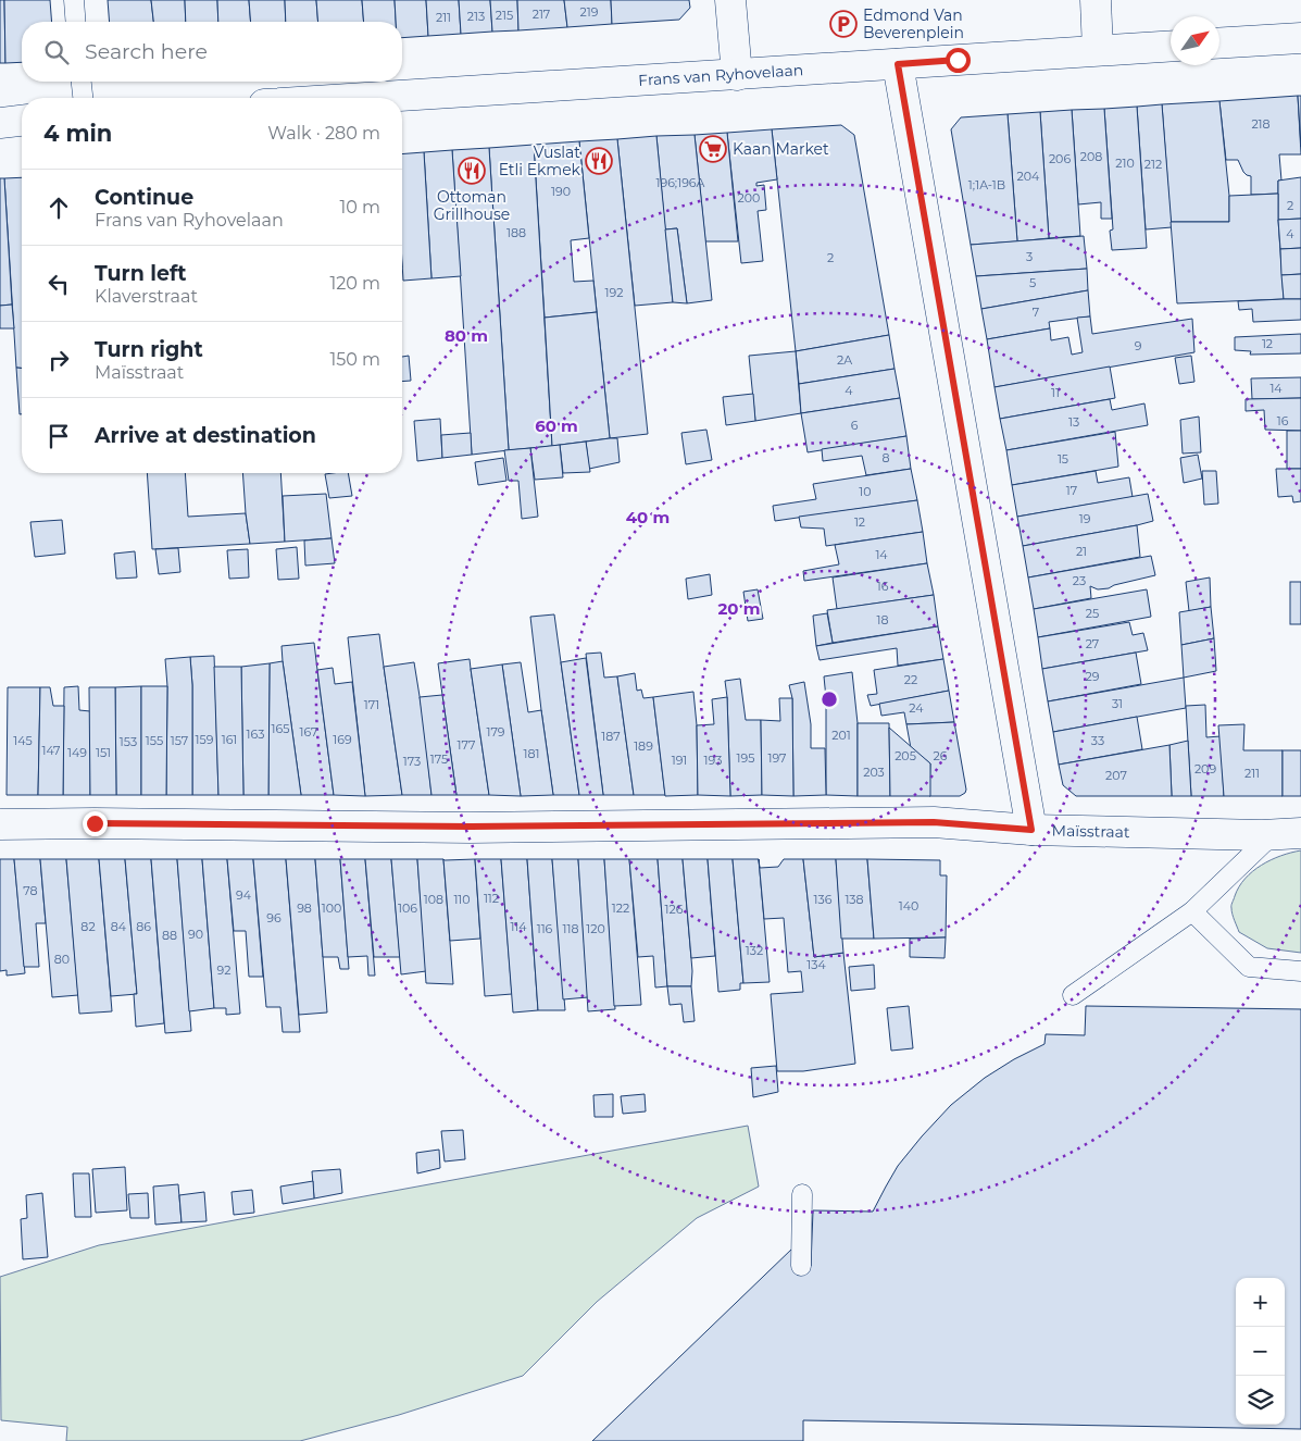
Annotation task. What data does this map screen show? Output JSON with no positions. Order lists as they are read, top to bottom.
{
  "streets": {
    "street": ["Frans van Ryhovelaan", "Maïsstraat"]
  },
  "places": {
    "parking": ["Edmond Van Beverenplein"],
    "supermarket": ["Kaan Market"],
    "restaurant": ["Vuslat Etli Ekmek", "Ottoman Grillhouse"]
  },
  "house_numbers": [
    "219",
    "217",
    "215",
    "213",
    "211",
    "218",
    "208",
    "206",
    "210",
    "212",
    "204",
    "196;196A",
    "1;1A-1B",
    "190",
    "200",
    "2",
    "188",
    "4",
    "3",
    "2",
    "5",
    "192",
    "7",
    "12",
    "9",
    "2A",
    "14",
    "4",
    "11",
    "16",
    "13",
    "6",
    "8",
    "15",
    "17",
    "10",
    "19",
    "12",
    "21",
    "14",
    "23",
    "16",
    "25",
    "18",
    "27",
    "29",
    "22",
    "31",
    "171",
    "24",
    "165",
    "167",
    "179",
    "163",
    "201",
    "187",
    "159",
    "161",
    "169",
    "145",
    "155",
    "157",
    "33",
    "153",
    "177",
    "189",
    "147",
    "149",
    "151",
    "181",
    "205",
    "26",
    "195",
    "197",
    "175",
    "191",
    "193",
    "173",
    "209",
    "203",
    "211",
    "207",
    "78",
    "94",
    "112",
    "108",
    "110",
    "136",
    "138",
    "140",
    "98",
    "100",
    "106",
    "122",
    "126",
    "96",
    "82",
    "84",
    "86",
    "114",
    "116",
    "118",
    "120",
    "90",
    "88",
    "132",
    "80",
    "134",
    "92"
  ],
  "north": "top right",
  "page": {
    "search": "Search here",
    "heading": ["4 min", "Walk · 280 m"],
    "list": [
      ["Continue", "Frans van Ryhovelaan", "10 m"],
      ["Turn left", "Klaverstraat", "120 m"],
      ["Turn right", "Maïsstraat", "150 m"],
      "Arrive at destination"
    ],
    "map_buttons": ["+", "−"]
  },
  "rings": [
    "80 m",
    "60 m",
    "40 m",
    "20 m"
  ]
}
